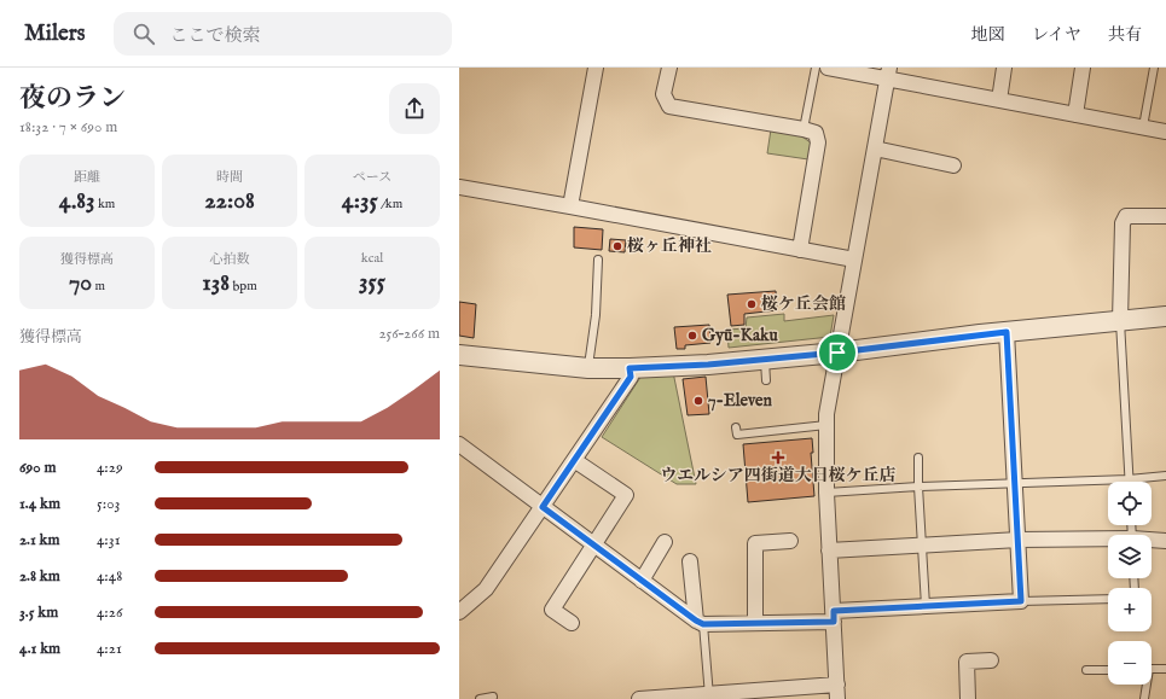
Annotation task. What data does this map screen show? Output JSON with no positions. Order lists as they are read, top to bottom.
{
  "places": {
    "other": [
      "桜ヶ丘神社",
      "桜ケ丘会館",
      "Gyū-Kaku",
      "7-Eleven"
    ],
    "health": ["ウエルシア四街道大日桜ケ丘店"]
  },
  "page": {
    "header": "Milers",
    "search": "ここで検索",
    "nav": ["地図", "レイヤ", "共有"],
    "heading": ["夜のラン", "18:32 · 7 × 690 m"],
    "stats": [
      ["距離", "4.83 km"],
      ["時間", "22:08"],
      ["ペース", "4:35 /km"],
      ["獲得標高", "70 m"],
      ["心拍数", "138 bpm"],
      ["kcal", "355"]
    ],
    "chart": ["獲得標高", "256–266 m"],
    "list": [
      {
        "name": "690 m",
        "note": "4:29"
      },
      {
        "name": "1.4 km",
        "note": "5:03"
      },
      {
        "name": "2.1 km",
        "note": "4:31"
      },
      {
        "name": "2.8 km",
        "note": "4:48"
      },
      {
        "name": "3.5 km",
        "note": "4:26"
      },
      {
        "name": "4.1 km",
        "note": "4:21"
      }
    ],
    "map_buttons": ["+", "−"]
  }
}
